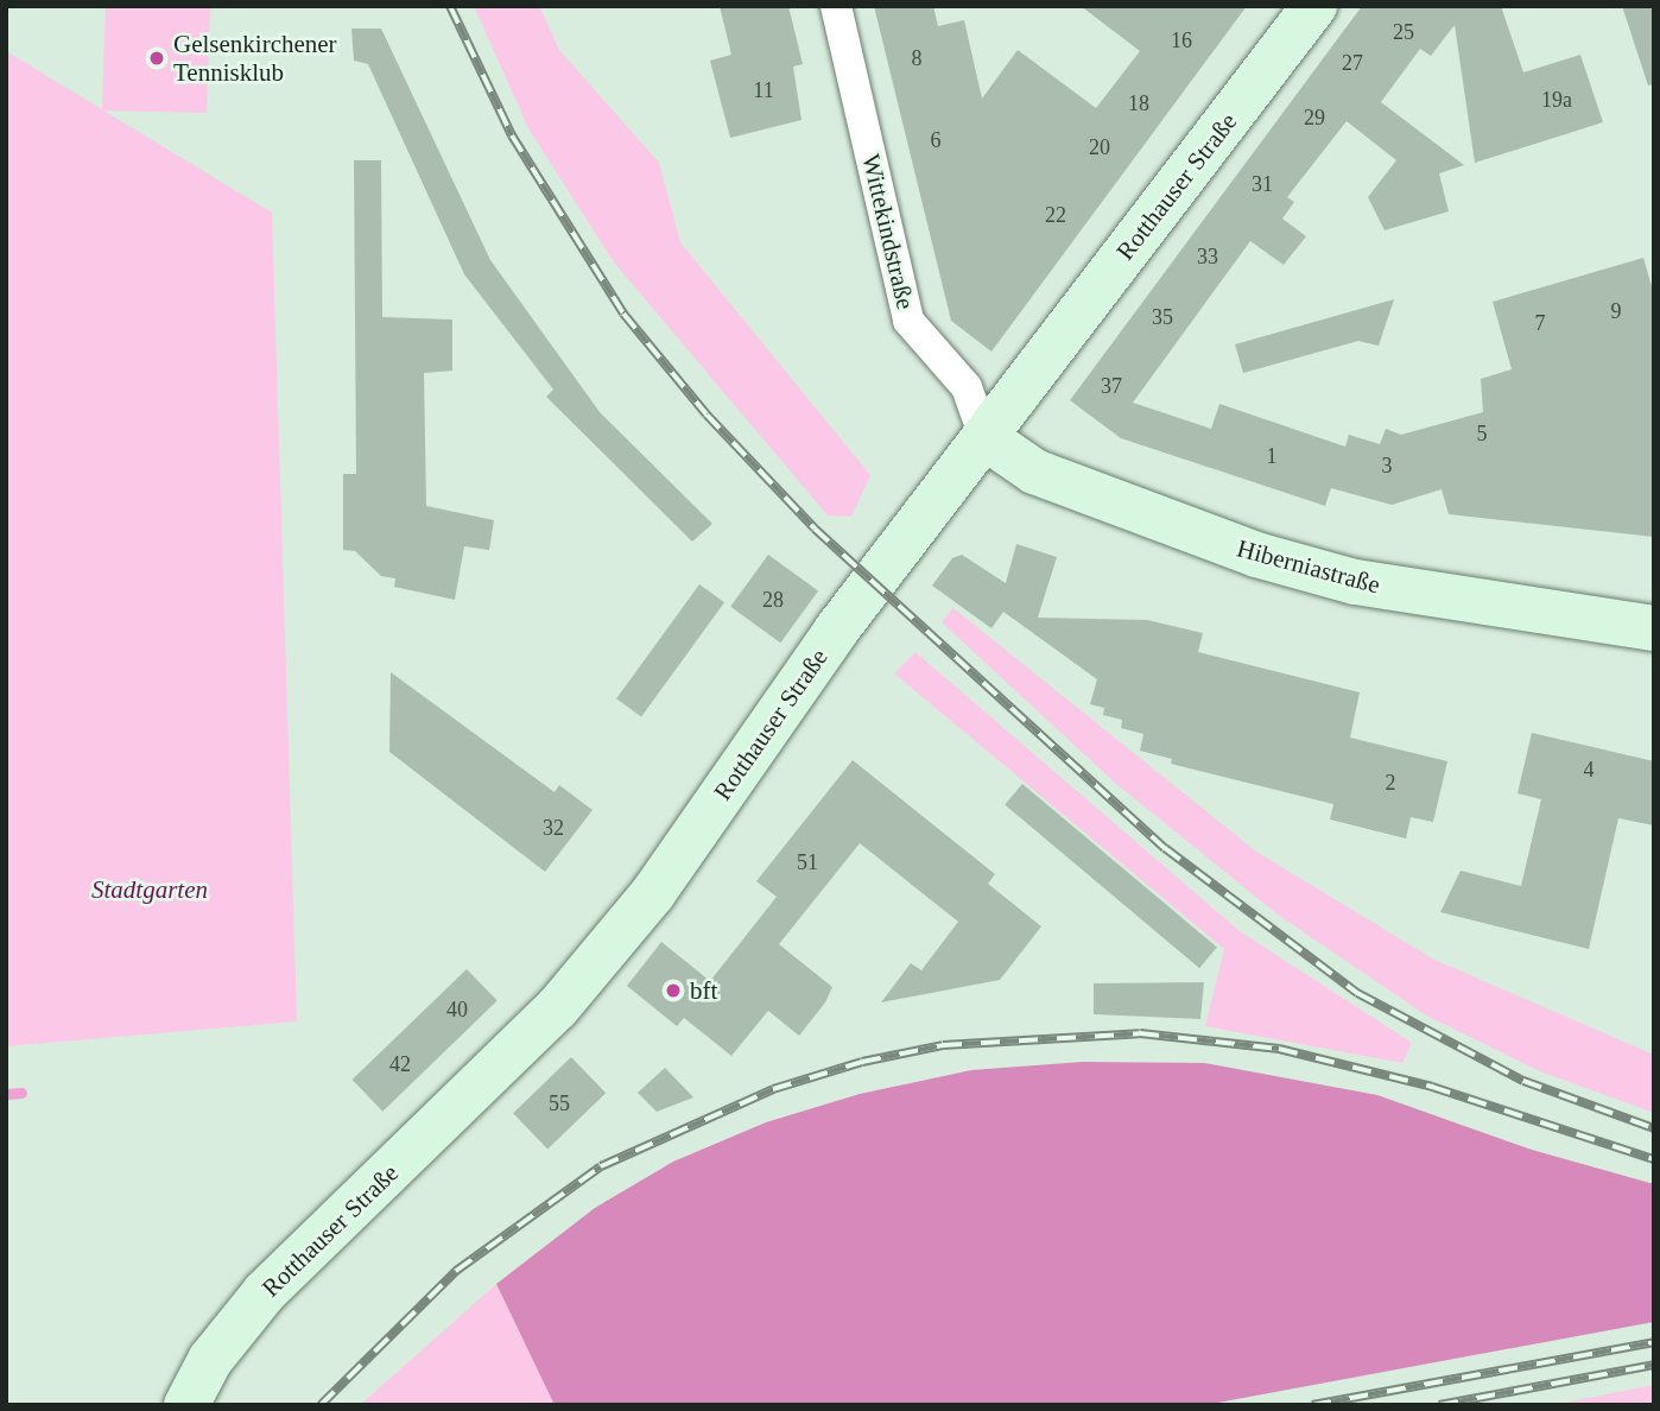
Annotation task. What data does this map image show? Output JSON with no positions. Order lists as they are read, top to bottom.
{
  "streets": {
    "main road": ["Rotthauser Straße", "Hiberniastraße"],
    "street": ["Wittekindstraße"]
  },
  "crossings": [
    ["Rotthauser Straße", "Wittekindstraße"],
    ["Rotthauser Straße", "Hiberniastraße"],
    ["Wittekindstraße", "Hiberniastraße"]
  ],
  "parks": ["Stadtgarten"],
  "places": ["Gelsenkirchener Tennisklub", "bft"],
  "house_numbers": [
    "25",
    "16",
    "8",
    "27",
    "11",
    "19a",
    "18",
    "29",
    "6",
    "20",
    "31",
    "22",
    "33",
    "9",
    "35",
    "7",
    "37",
    "5",
    "1",
    "3",
    "28",
    "4",
    "2",
    "32",
    "51",
    "40",
    "42",
    "55"
  ]
}
